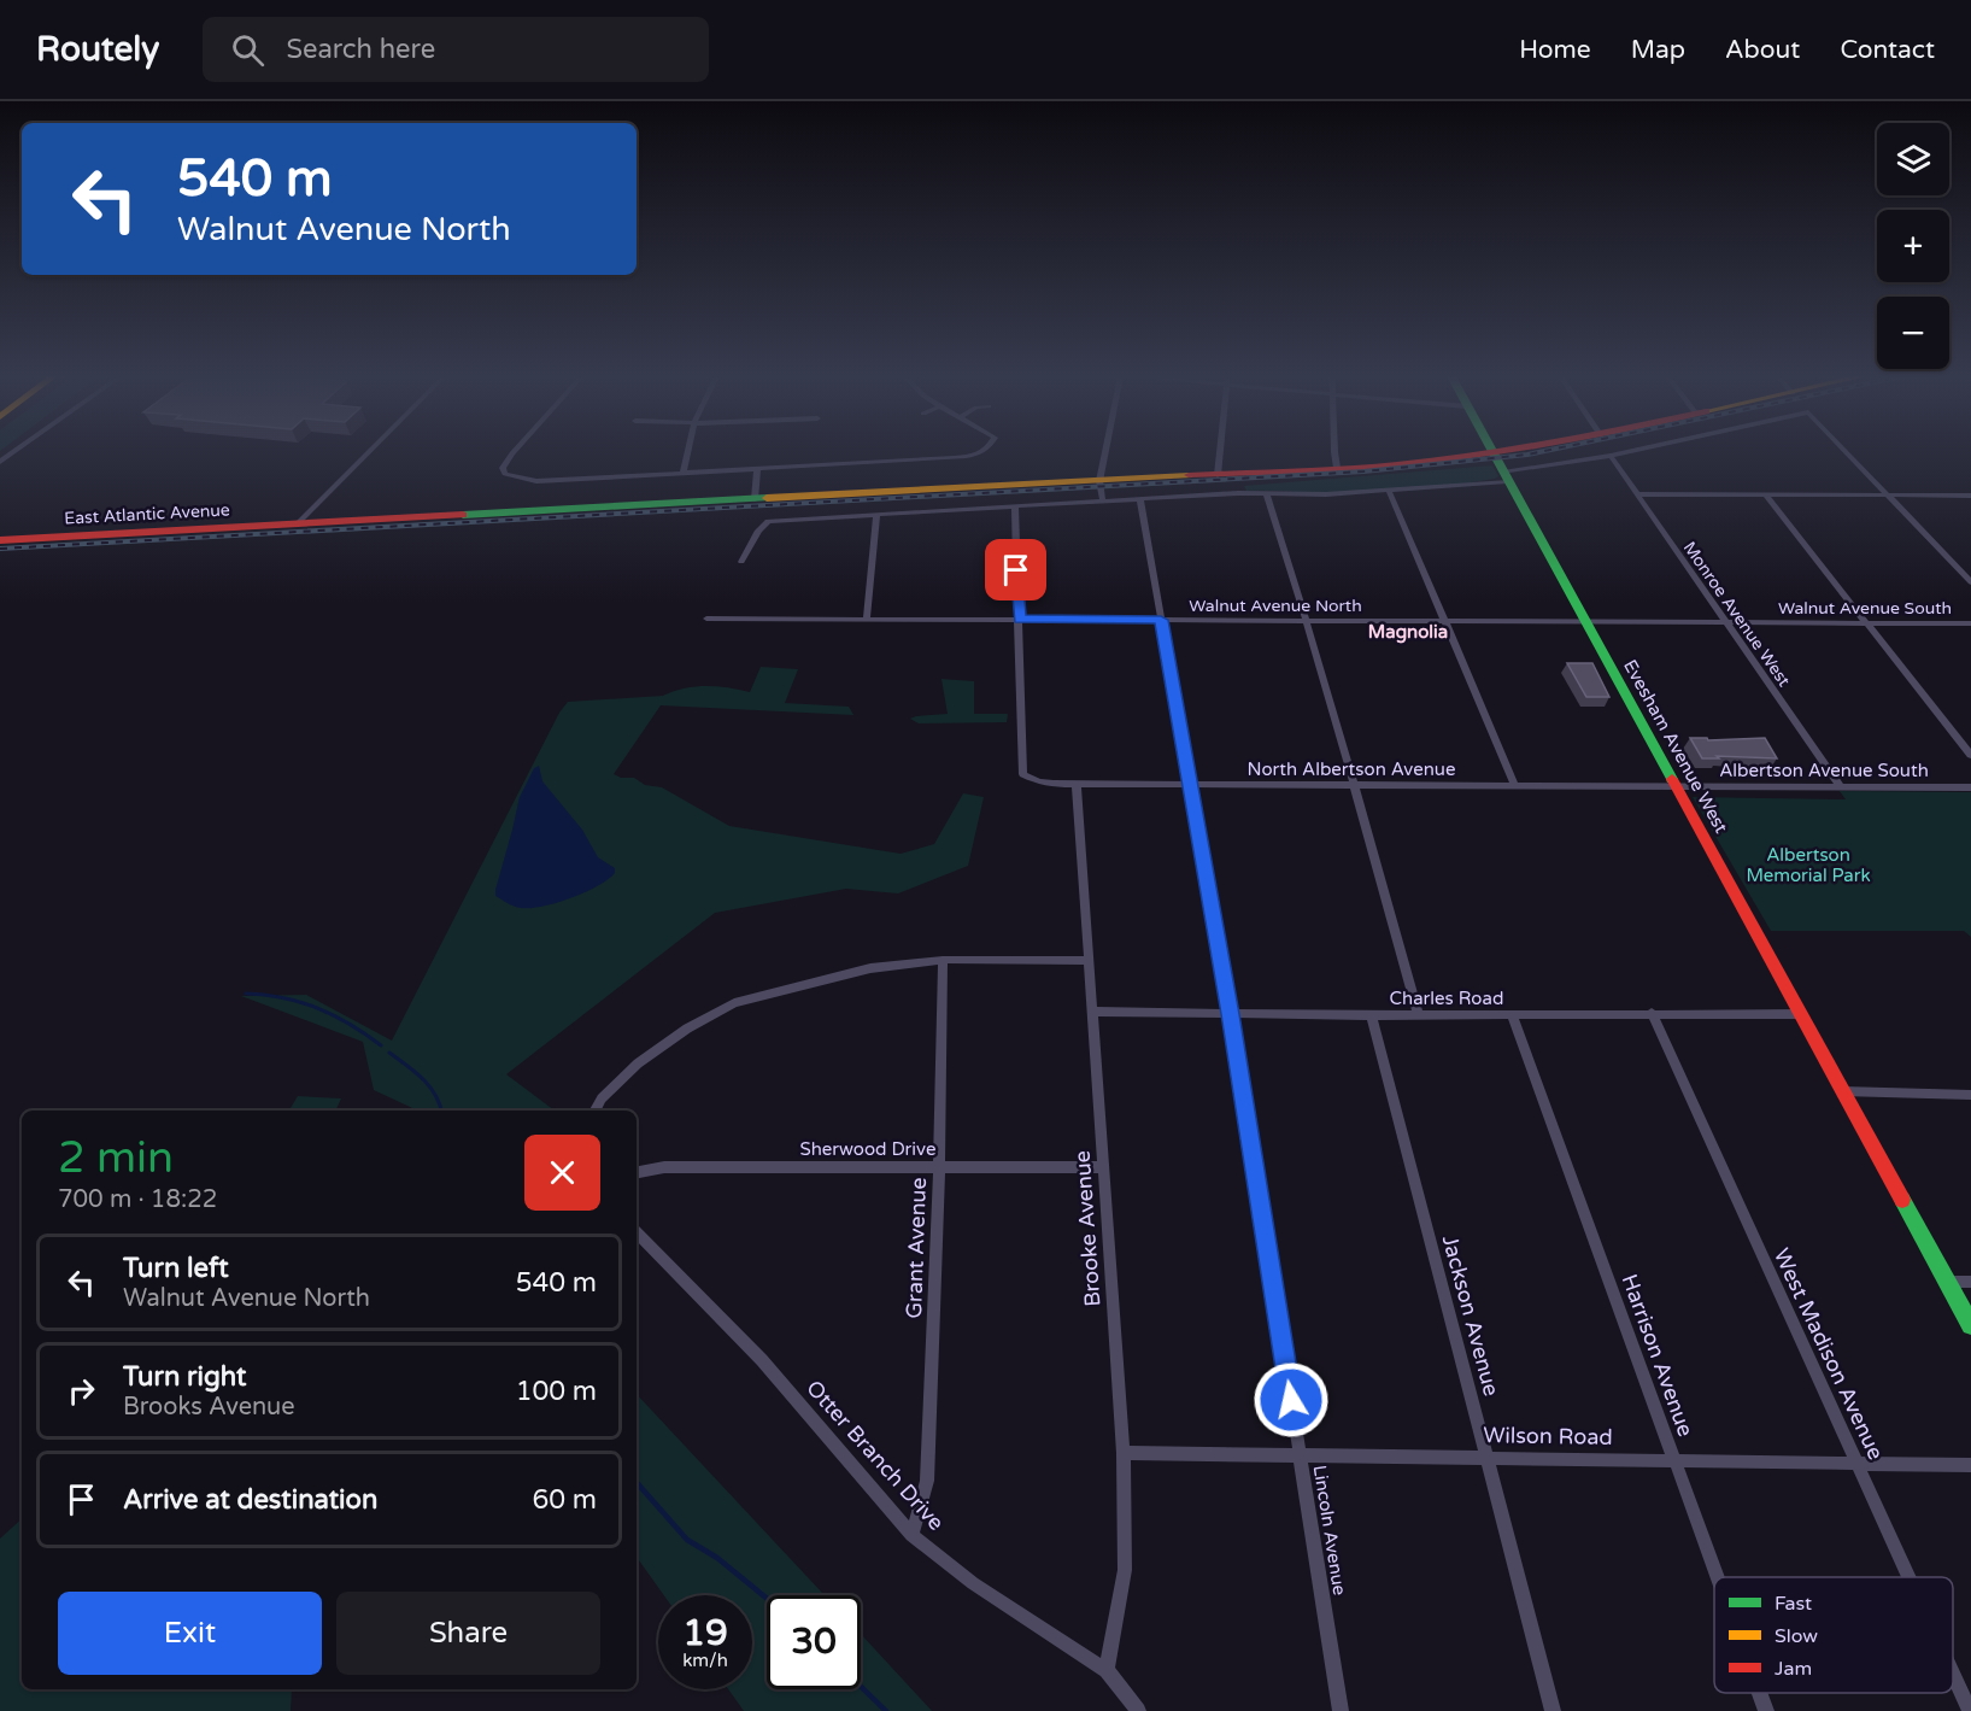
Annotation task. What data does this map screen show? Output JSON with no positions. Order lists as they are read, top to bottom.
{
  "streets": {
    "main road": ["East Atlantic Avenue", "Evesham Avenue West"],
    "street": [
      "Walnut Avenue North",
      "Walnut Avenue South",
      "Monroe Avenue West",
      "North Albertson Avenue",
      "Albertson Avenue South",
      "Charles Road",
      "Sherwood Drive",
      "Brooke Avenue",
      "Grant Avenue",
      "Jackson Avenue",
      "West Madison Avenue",
      "Harrison Avenue",
      "Wilson Road",
      "Otter Branch Drive",
      "Lincoln Avenue"
    ]
  },
  "crossings": [
    ["East Atlantic Avenue", "Evesham Avenue West"],
    ["Walnut Avenue North", "Walnut Avenue South"],
    ["Walnut Avenue North", "Evesham Avenue West"],
    ["Walnut Avenue North", "North Albertson Avenue"],
    ["Walnut Avenue North", "Lincoln Avenue"],
    ["Walnut Avenue South", "Monroe Avenue West"],
    ["Walnut Avenue South", "Evesham Avenue West"],
    ["Monroe Avenue West", "Albertson Avenue South"],
    ["Evesham Avenue West", "North Albertson Avenue"],
    ["Evesham Avenue West", "Albertson Avenue South"],
    ["Evesham Avenue West", "Charles Road"],
    ["North Albertson Avenue", "Albertson Avenue South"],
    ["North Albertson Avenue", "Brooke Avenue"],
    ["North Albertson Avenue", "Lincoln Avenue"],
    ["Charles Road", "Brooke Avenue"],
    ["Charles Road", "Jackson Avenue"],
    ["Charles Road", "West Madison Avenue"],
    ["Charles Road", "Harrison Avenue"],
    ["Charles Road", "Lincoln Avenue"],
    ["Sherwood Drive", "Brooke Avenue"],
    ["Sherwood Drive", "Grant Avenue"],
    ["Brooke Avenue", "Wilson Road"],
    ["Brooke Avenue", "Otter Branch Drive"],
    ["Grant Avenue", "Otter Branch Drive"],
    ["Jackson Avenue", "Wilson Road"],
    ["West Madison Avenue", "Wilson Road"],
    ["Harrison Avenue", "Wilson Road"],
    ["Wilson Road", "Lincoln Avenue"]
  ],
  "districts": ["Magnolia"],
  "parks": ["Albertson Memorial Park"],
  "legend": ["Fast", "Slow", "Jam"],
  "page": {
    "header": "Routely",
    "search": "Search here",
    "nav": [
      "Home",
      "Map",
      "About",
      "Contact"
    ],
    "map_buttons": ["+", "−"],
    "turn": ["540 m", "Walnut Avenue North"],
    "heading": ["2 min", "700 m · 18:22"],
    "list": [
      {
        "name": "Turn left",
        "note": "Walnut Avenue North",
        "value": "540 m"
      },
      {
        "name": "Turn right",
        "note": "Brooks Avenue",
        "value": "100 m"
      },
      {
        "name": "Arrive at destination",
        "value": "60 m"
      }
    ],
    "buttons": ["Exit", "Share"],
    "speed": "19 km/h",
    "limit": "30"
  }
}
